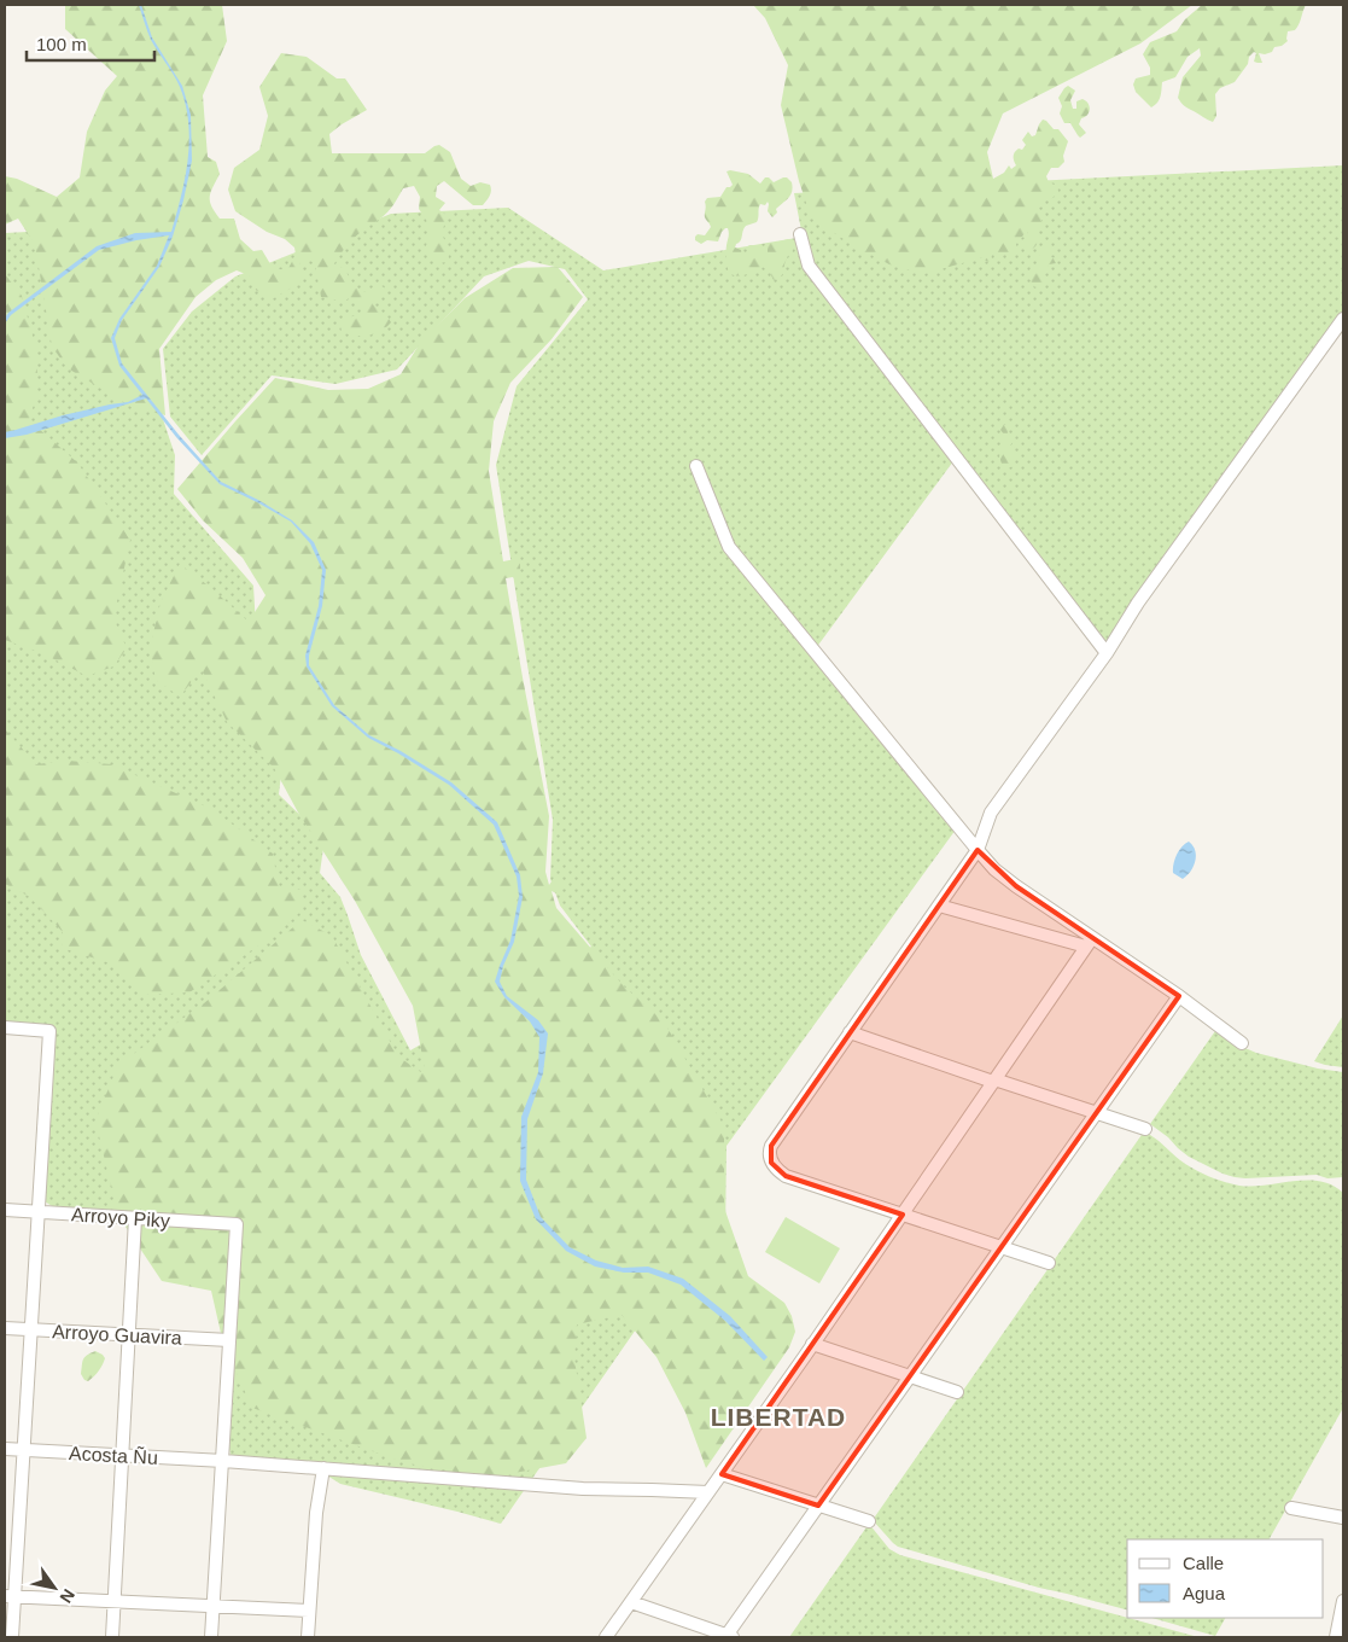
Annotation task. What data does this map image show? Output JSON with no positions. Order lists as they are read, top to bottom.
{
  "streets": {
    "street": ["Arroyo Piky", "Arroyo Guavira", "Acosta Ñu"]
  },
  "crossings": [
    ["Arroyo Piky", "Arroyo Guavira"]
  ],
  "districts": ["LIBERTAD"],
  "legend": ["Calle", "Agua"],
  "scale_bar": "100 m",
  "north": "bottom right"
}
